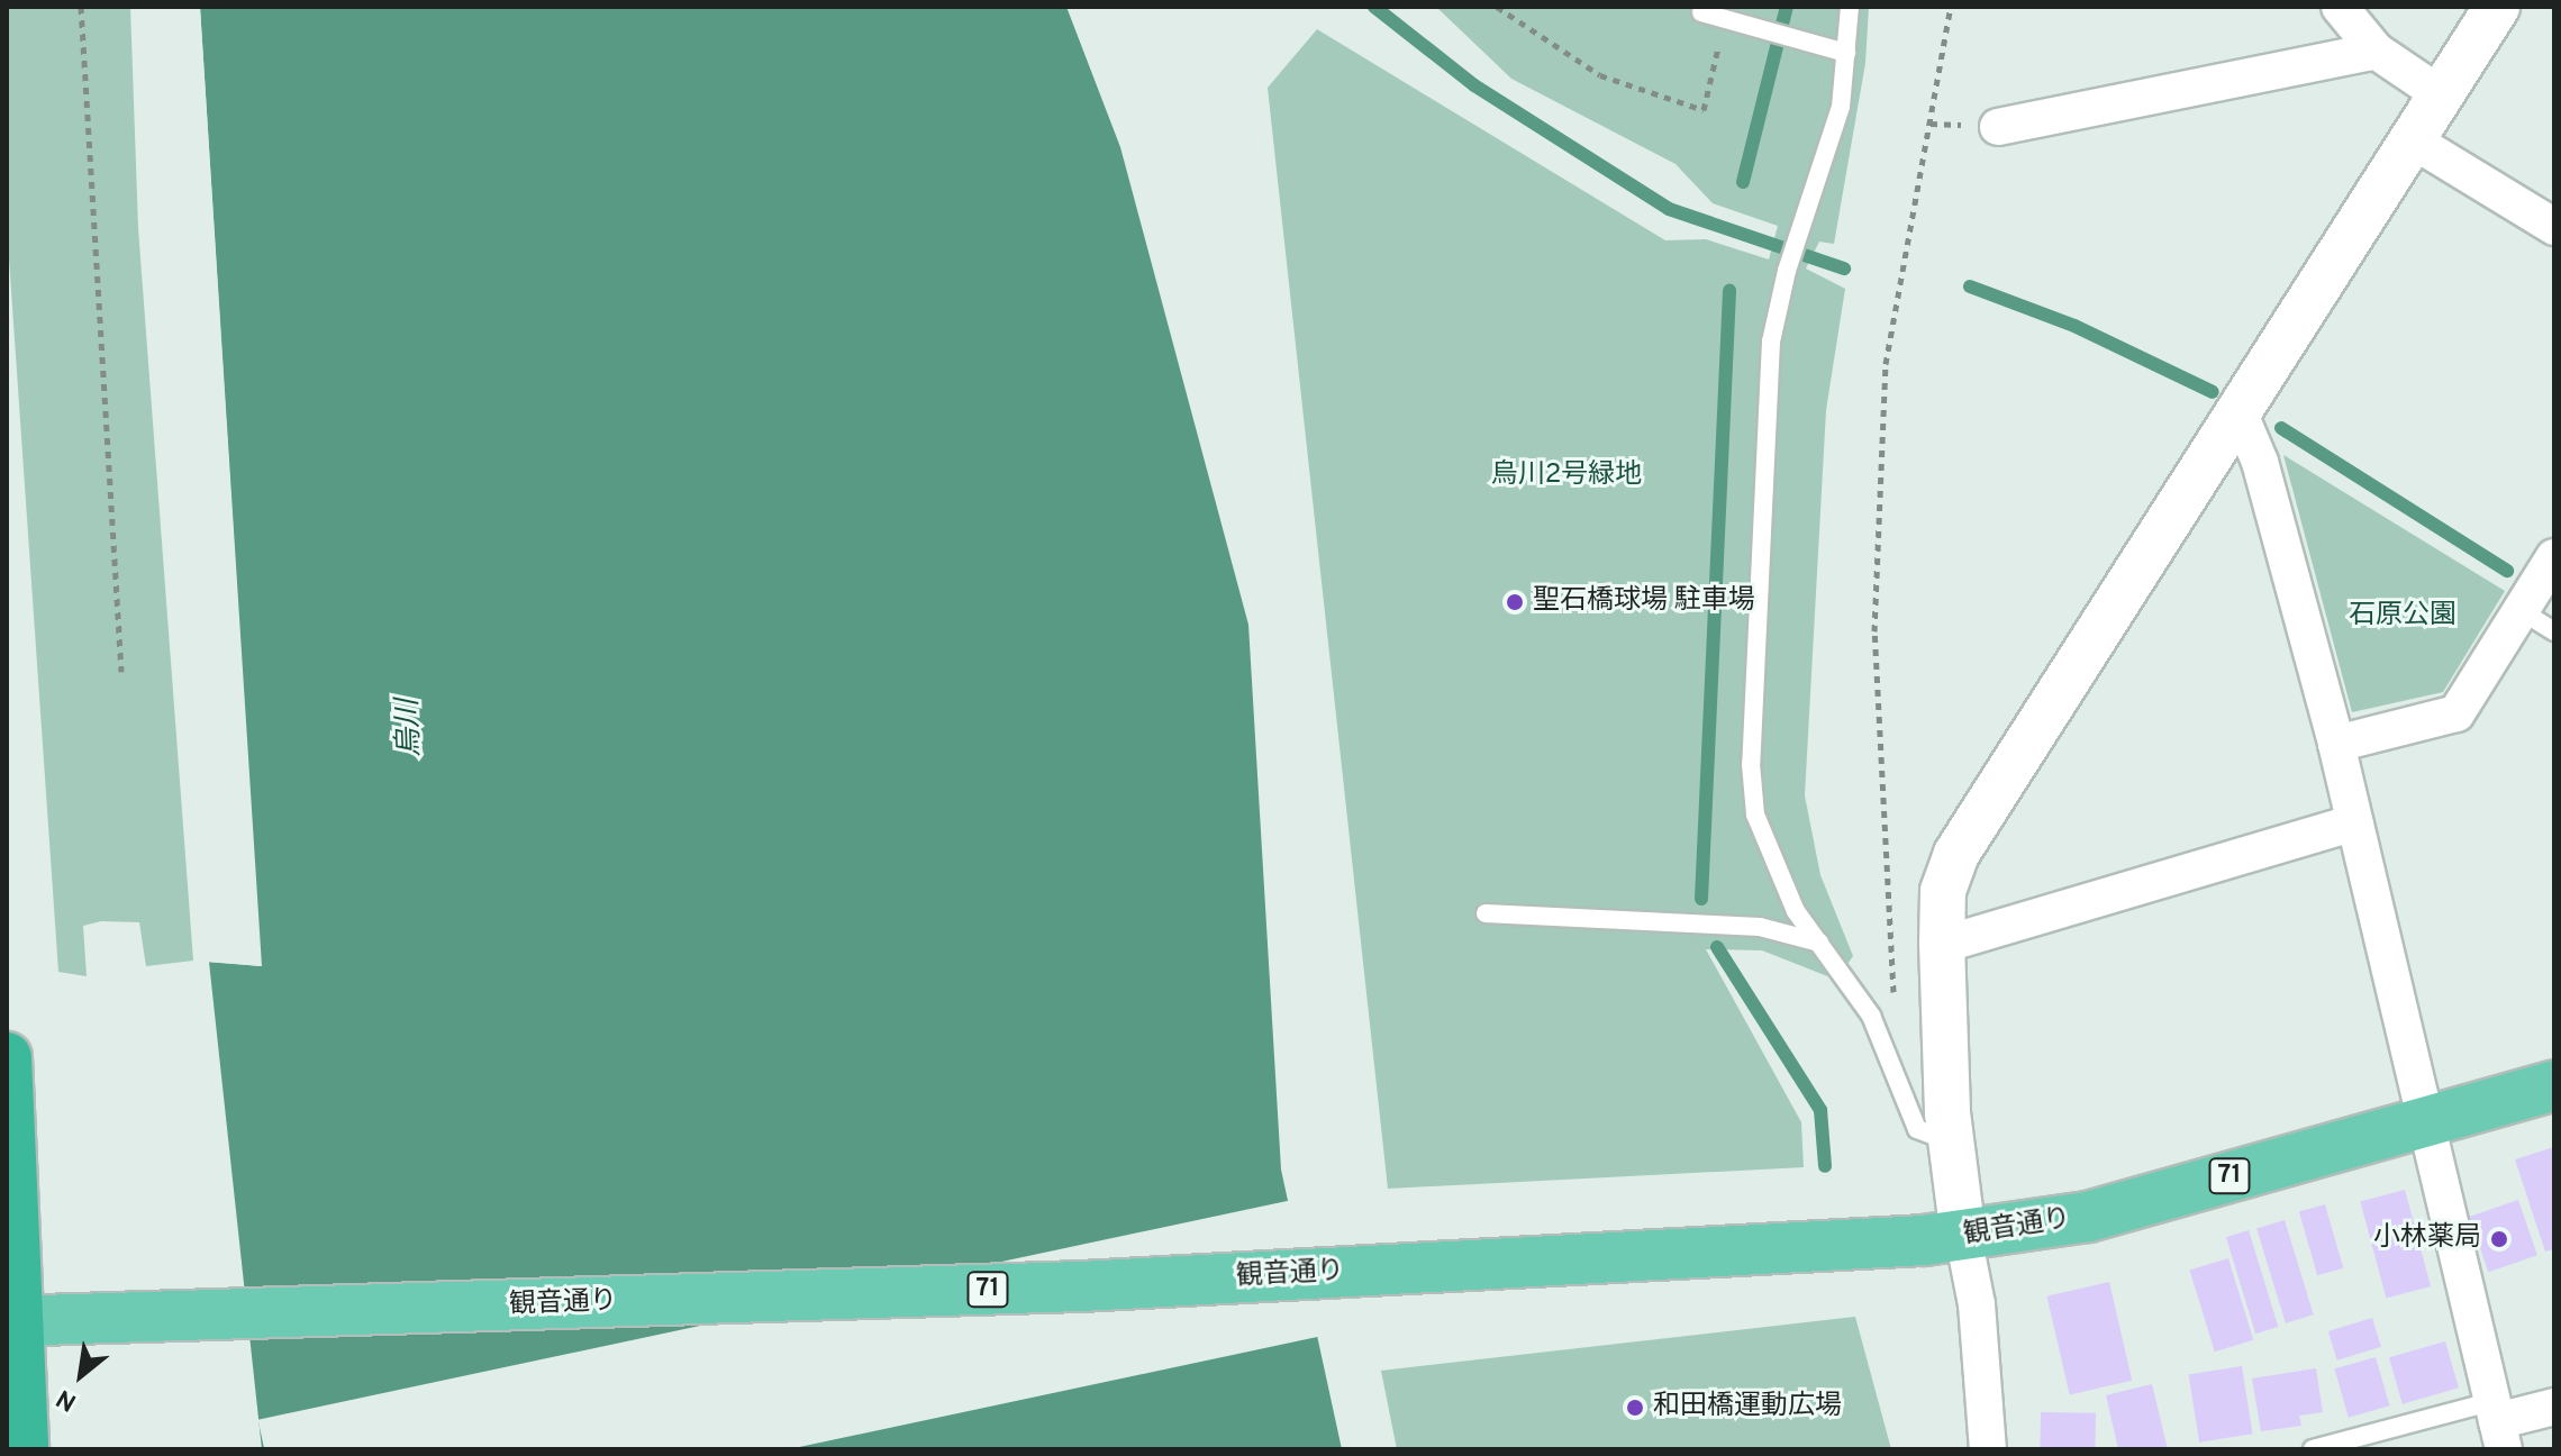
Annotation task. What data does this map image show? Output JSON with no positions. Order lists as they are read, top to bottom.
{
  "streets": {
    "main road": ["71", "観音通り"]
  },
  "water": ["烏川"],
  "parks": ["烏川2号緑地", "石原公園"],
  "places": ["聖石橋球場 駐車場", "小林薬局", "和田橋運動広場"],
  "north": "bottom left"
}
